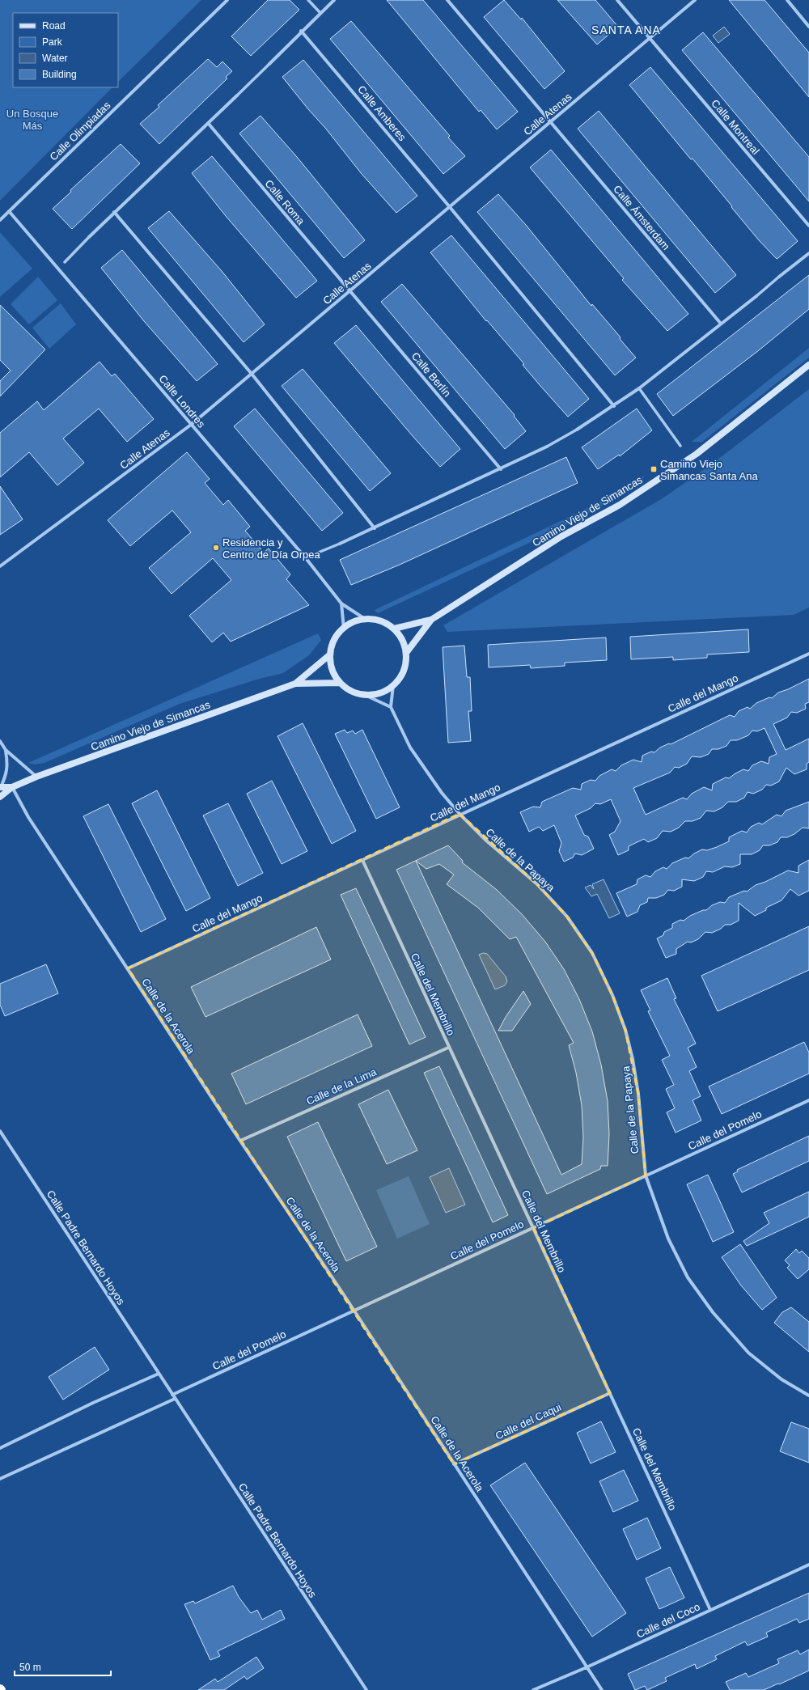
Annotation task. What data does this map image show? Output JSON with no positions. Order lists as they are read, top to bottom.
{
  "streets": {
    "main road": ["Camino Viejo de Simancas"],
    "street": [
      "Calle Amberes",
      "Calle Atenas",
      "Calle Montreal",
      "Calle Olimpiadas",
      "Calle Roma",
      "Calle Ámsterdam",
      "Calle Berlín",
      "Calle Londres",
      "Calle del Mango",
      "Calle de la Papaya",
      "Calle del Membrillo",
      "Calle de la Acerola",
      "Calle de la Lima",
      "Calle del Pomelo",
      "Calle Padre Bernardo Hoyos",
      "Calle del Caqui",
      "Calle del Coco"
    ]
  },
  "crossings": [
    ["Calle Amberes", "Calle Atenas"],
    ["Calle Atenas", "Calle Montreal"],
    ["Calle Atenas", "Calle Roma"],
    ["Calle Atenas", "Calle Ámsterdam"],
    ["Calle Atenas", "Calle Berlín"],
    ["Calle Atenas", "Calle Londres"],
    ["Calle Olimpiadas", "Calle Londres"],
    ["Calle Roma", "Calle Berlín"],
    ["Calle Londres", "Camino Viejo de Simancas"],
    ["Camino Viejo de Simancas", "Calle de la Acerola"],
    ["Calle del Mango", "Calle de la Papaya"],
    ["Calle del Mango", "Calle del Membrillo"],
    ["Calle del Mango", "Calle de la Acerola"],
    ["Calle de la Papaya", "Calle del Pomelo"],
    ["Calle del Membrillo", "Calle de la Lima"],
    ["Calle del Membrillo", "Calle del Pomelo"],
    ["Calle del Membrillo", "Calle del Caqui"],
    ["Calle del Membrillo", "Calle del Coco"],
    ["Calle de la Acerola", "Calle de la Lima"],
    ["Calle de la Acerola", "Calle del Pomelo"],
    ["Calle de la Acerola", "Calle del Caqui"],
    ["Calle de la Acerola", "Calle del Coco"],
    ["Calle del Pomelo", "Calle Padre Bernardo Hoyos"]
  ],
  "districts": ["SANTA ANA"],
  "parks": ["Un Bosque Más"],
  "places": {
    "transit": ["Camino Viejo Simancas Santa Ana"],
    "other": ["Residencia y Centro de Día Orpea"]
  },
  "legend": [
    "Road",
    "Park",
    "Water",
    "Building"
  ],
  "scale_bar": "50 m"
}
